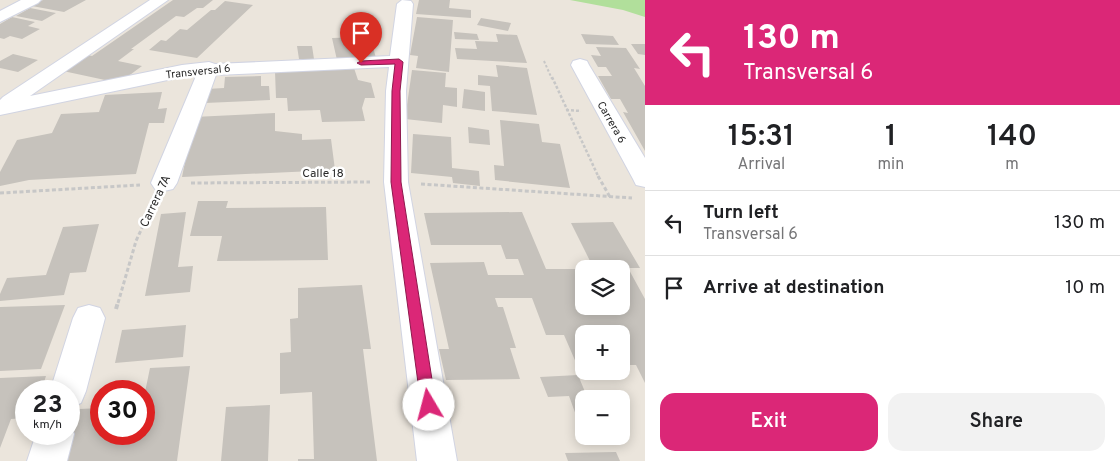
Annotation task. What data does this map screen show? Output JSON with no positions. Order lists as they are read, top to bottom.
{
  "streets": {
    "street": ["Transversal 6", "Carrera 6", "Carrera 7A"],
    "path": ["Calle 18"]
  },
  "crossings": [
    ["Transversal 6", "Carrera 7A"],
    ["Carrera 6", "Calle 18"],
    ["Calle 18", "Carrera 7A"]
  ],
  "page": {
    "turn": ["130 m", "Transversal 6"],
    "eta": [
      "15:31",
      "Arrival",
      "1",
      "min",
      "140",
      "m"
    ],
    "list": [
      {
        "name": "Turn left",
        "note": "Transversal 6",
        "value": "130 m"
      },
      {
        "name": "Arrive at destination",
        "value": "10 m"
      }
    ],
    "map_buttons": ["+", "−"],
    "speed": "23 km/h",
    "limit": "30",
    "buttons": ["Exit", "Share"]
  }
}
